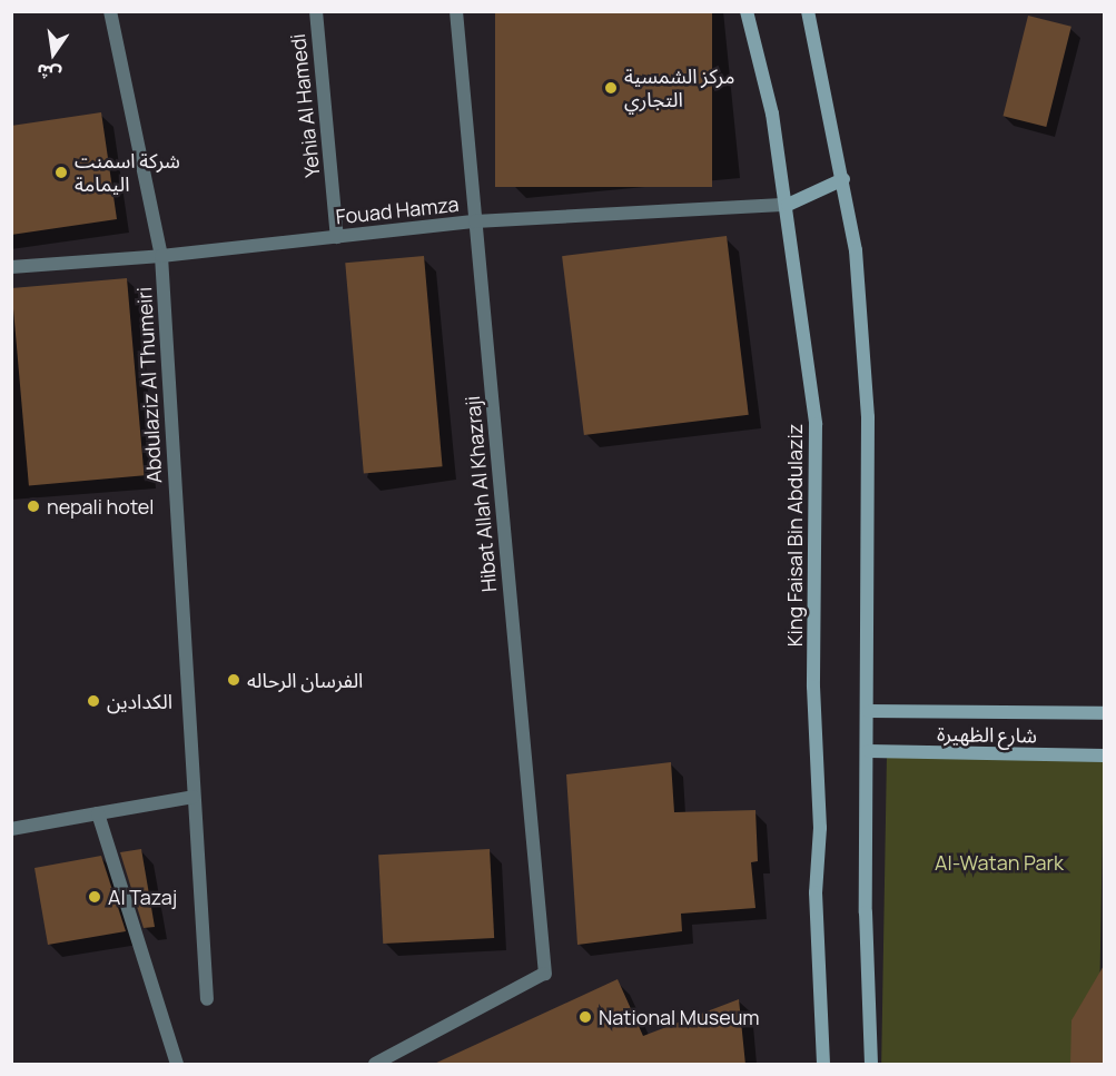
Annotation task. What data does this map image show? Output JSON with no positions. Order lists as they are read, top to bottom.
{
  "streets": {
    "street": [
      "Yehia Al Hamedi",
      "Fouad Hamza",
      "Abdulaziz Al Thumeiri",
      "Hibat Allah Al Khazraji",
      "King Faisal Bin Abdulaziz",
      "شارع الظهيرة"
    ]
  },
  "crossings": [
    ["Yehia Al Hamedi", "Fouad Hamza"],
    ["Fouad Hamza", "Abdulaziz Al Thumeiri"],
    ["Fouad Hamza", "Hibat Allah Al Khazraji"],
    ["Fouad Hamza", "King Faisal Bin Abdulaziz"]
  ],
  "parks": ["Al-Watan Park"],
  "places": [
    "مركز الشمسية التجاري",
    "شركة اسمنت اليمامة",
    "nepali hotel",
    "الفرسان الرحاله",
    "الكدادين",
    "Al Tazaj",
    "National Museum"
  ],
  "north": "bottom"
}
